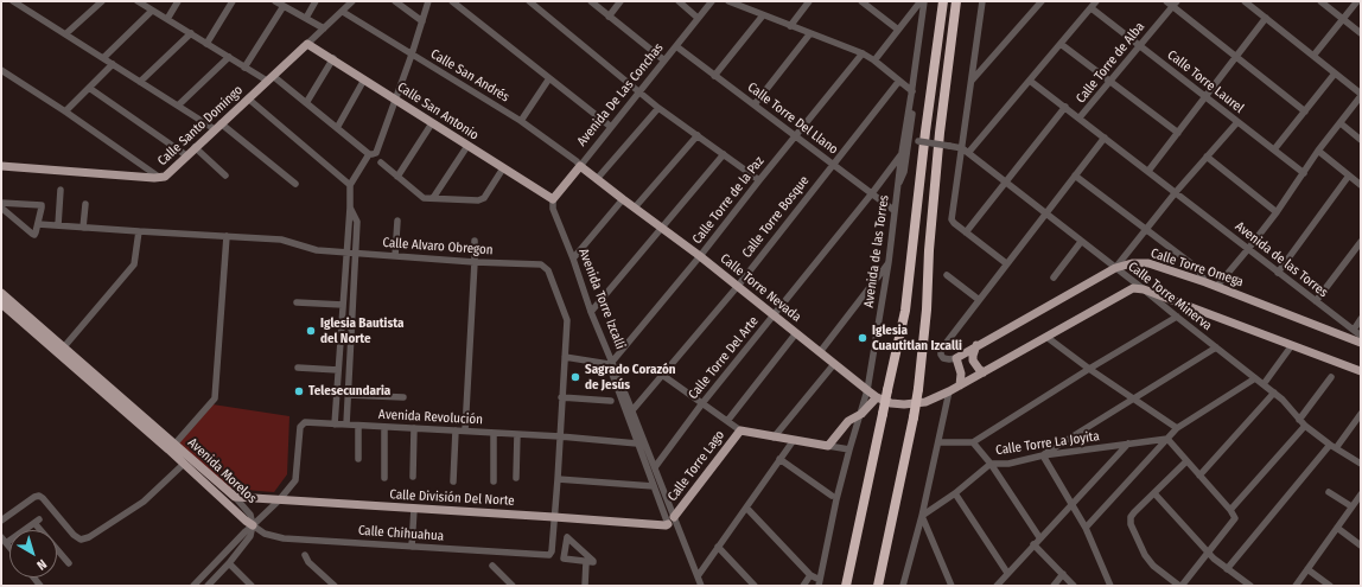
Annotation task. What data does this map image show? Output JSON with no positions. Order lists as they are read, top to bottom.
{
  "streets": {
    "main road": [
      "Avenida De Las Conchas",
      "Calle San Antonio",
      "Calle Santo Domingo",
      "Calle Torre Omega",
      "Calle Torre Nevada",
      "Calle Torre Lago",
      "Avenida Morelos",
      "Calle División Del Norte"
    ],
    "street": [
      "Calle Torre de Alba",
      "Calle San Andrés",
      "Calle Torre Laurel",
      "Calle Torre Del Llano",
      "Calle Torre de la Paz",
      "Calle Torre Bosque",
      "Calle Alvaro Obregon",
      "Avenida de las Torres",
      "Calle Torre Minerva",
      "Avenida Torre Izcalli",
      "Calle Torre Del Arte",
      "Avenida Revolución",
      "Calle Torre La Joyita",
      "Calle Chihuahua"
    ]
  },
  "crossings": [
    ["Calle Torre de Alba", "Calle Torre Laurel"],
    ["Calle Torre de Alba", "Avenida de las Torres"],
    ["Calle San Andrés", "Avenida De Las Conchas"],
    ["Calle San Andrés", "Calle Santo Domingo"],
    ["Calle San Andrés", "Calle Torre Nevada"],
    ["Avenida De Las Conchas", "Calle San Antonio"],
    ["Avenida De Las Conchas", "Calle Torre Del Llano"],
    ["Avenida De Las Conchas", "Calle Torre Nevada"],
    ["Avenida De Las Conchas", "Avenida Torre Izcalli"],
    ["Calle San Antonio", "Calle Santo Domingo"],
    ["Calle San Antonio", "Avenida Torre Izcalli"],
    ["Calle Torre Del Llano", "Calle Torre de la Paz"],
    ["Calle Torre Del Llano", "Calle Torre Bosque"],
    ["Calle Torre Del Llano", "Avenida de las Torres"],
    ["Calle Torre Del Llano", "Calle Torre Del Arte"],
    ["Calle Torre de la Paz", "Calle Torre Nevada"],
    ["Calle Torre de la Paz", "Avenida Torre Izcalli"],
    ["Calle Torre Bosque", "Calle Torre Nevada"],
    ["Calle Torre Bosque", "Avenida Torre Izcalli"],
    ["Calle Alvaro Obregon", "Avenida Revolución"],
    ["Calle Alvaro Obregon", "Calle División Del Norte"],
    ["Calle Alvaro Obregon", "Calle Chihuahua"],
    ["Avenida de las Torres", "Calle Torre Nevada"],
    ["Avenida de las Torres", "Calle Torre Del Arte"],
    ["Calle Torre Omega", "Calle Torre Minerva"],
    ["Calle Torre Nevada", "Calle Torre Del Arte"],
    ["Avenida Torre Izcalli", "Calle Torre Del Arte"],
    ["Avenida Torre Izcalli", "Calle Torre Lago"],
    ["Avenida Revolución", "Calle División Del Norte"],
    ["Avenida Morelos", "Calle División Del Norte"],
    ["Avenida Morelos", "Calle Chihuahua"]
  ],
  "places": [
    "Iglesia Bautista del Norte",
    "Iglesia Cuautitlan Izcalli",
    "Sagrado Corazón de Jesús",
    "Telesecundaria"
  ],
  "north": "bottom right"
}
